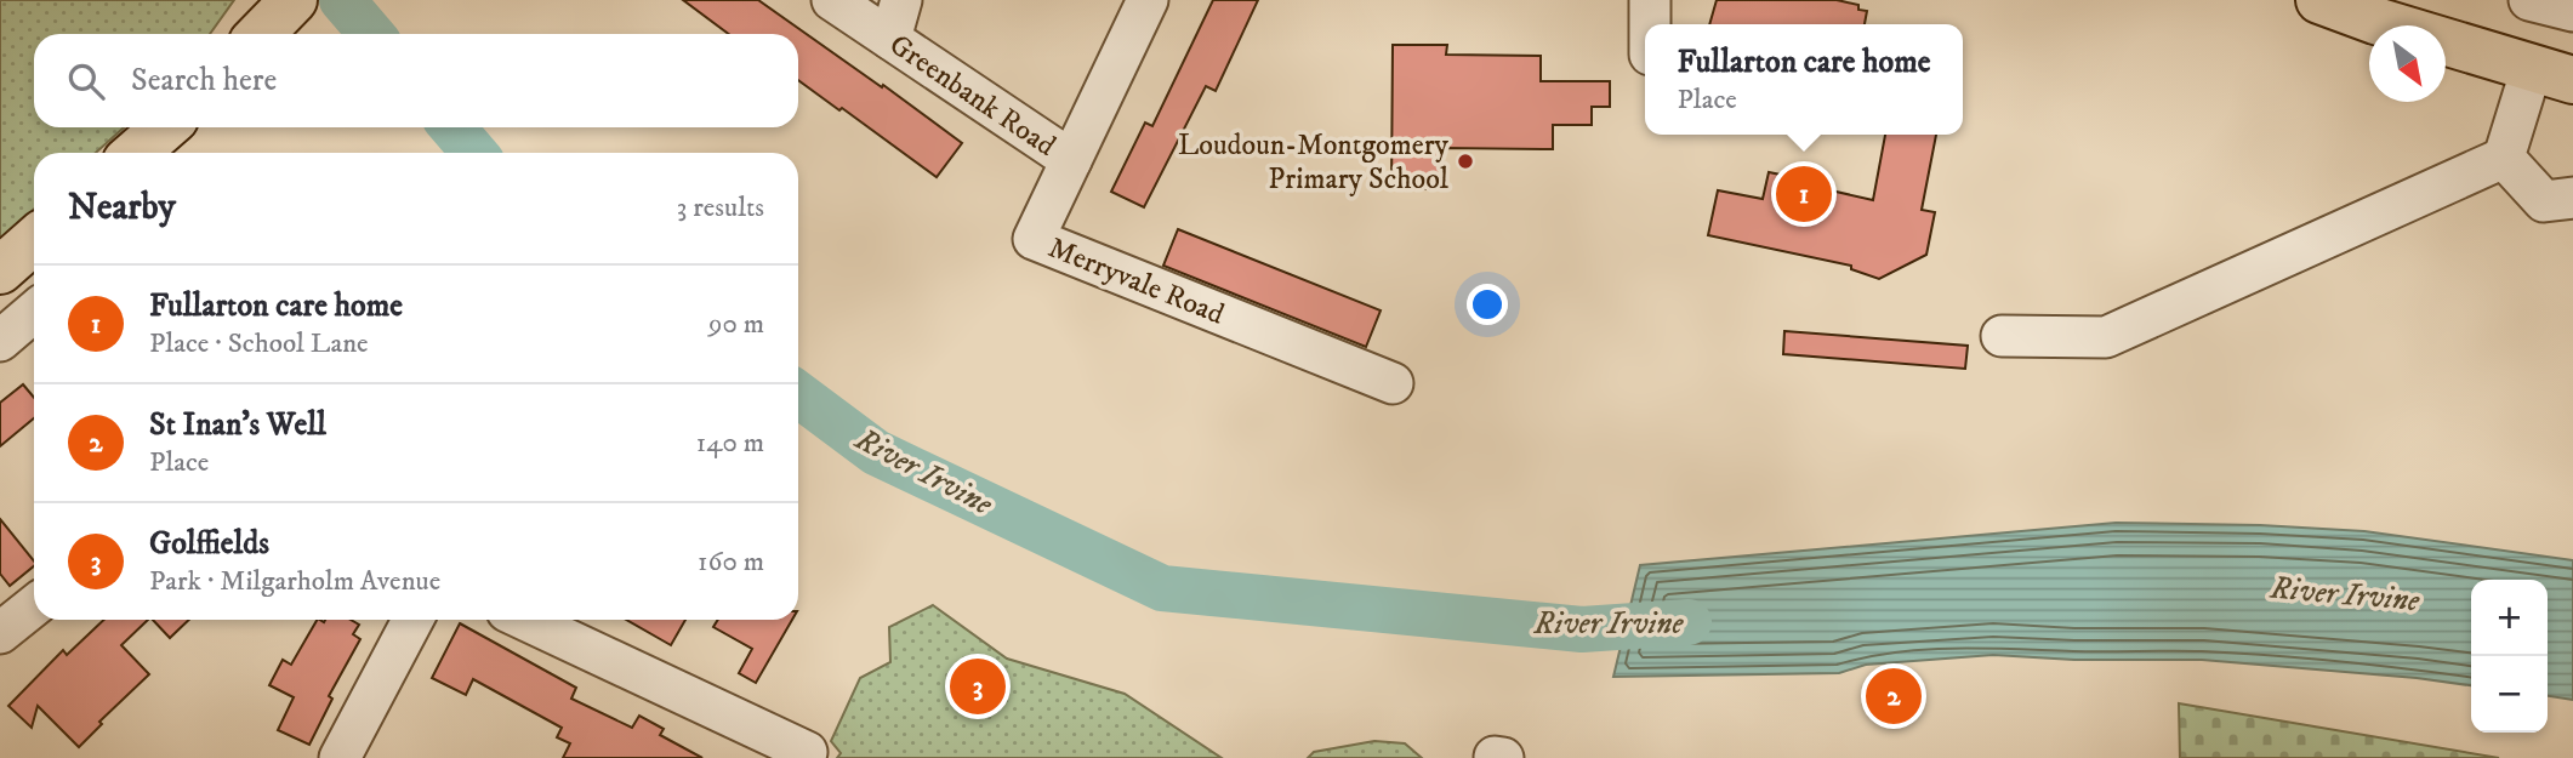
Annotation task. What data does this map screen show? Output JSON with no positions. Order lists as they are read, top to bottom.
{
  "streets": {
    "street": ["Greenbank Road", "Merryvale Road"]
  },
  "crossings": [
    ["Greenbank Road", "Merryvale Road"]
  ],
  "water": ["River Irvine"],
  "places": ["Loudoun-Montgomery Primary School"],
  "north": "bottom right",
  "page": {
    "popup": ["Fullarton care home", "Place"],
    "search": "Search here",
    "heading": ["Nearby", "3 results"],
    "pins": ["1", "3", "2"],
    "list": [
      {
        "mark": "1",
        "name": "Fullarton care home",
        "note": "Place · School Lane",
        "value": "90 m"
      },
      {
        "mark": "2",
        "name": "St Inan's Well",
        "note": "Place",
        "value": "140 m"
      },
      {
        "mark": "3",
        "name": "Golffields",
        "note": "Park · Milgarholm Avenue",
        "value": "160 m"
      }
    ],
    "map_buttons": ["+", "−"]
  }
}
